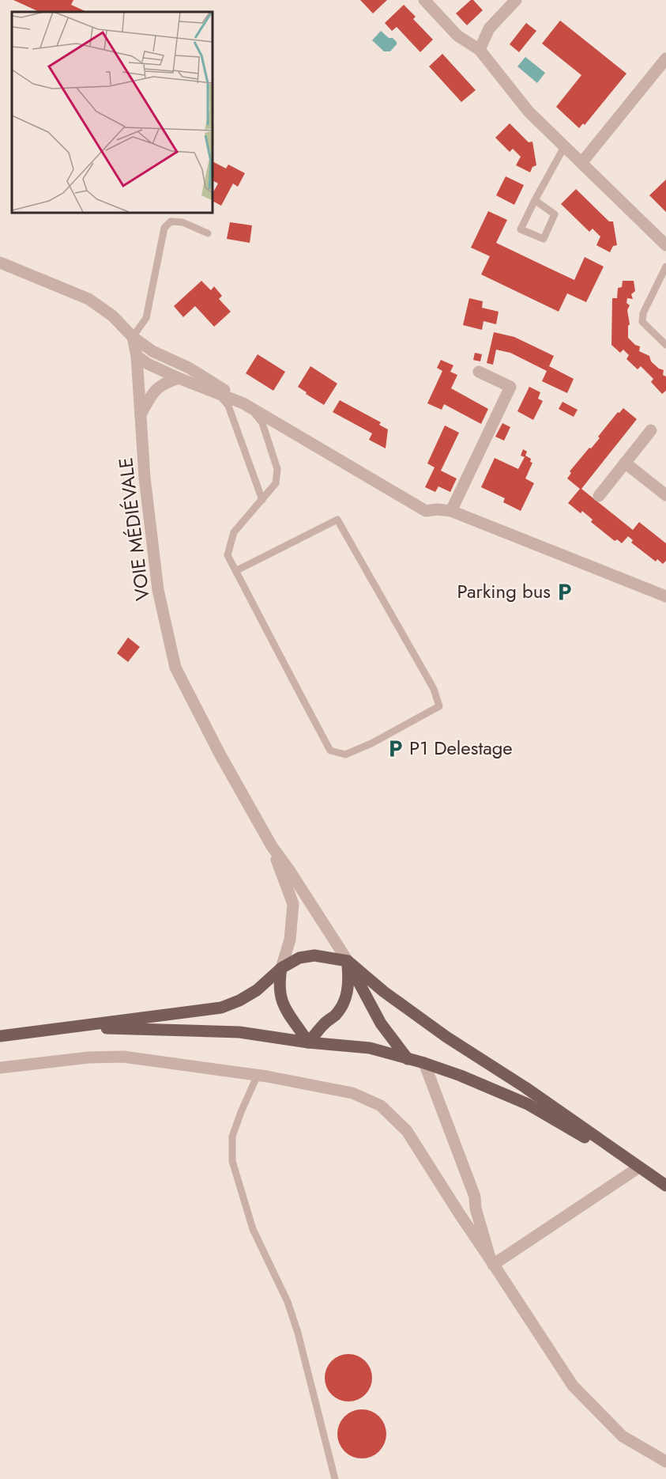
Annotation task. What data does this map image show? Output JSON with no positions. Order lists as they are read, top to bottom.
{
  "streets": {
    "street": ["VOIE MÉDIÉVALE"]
  },
  "places": {
    "parking": ["Parking bus", "P1 Delestage"]
  }
}
